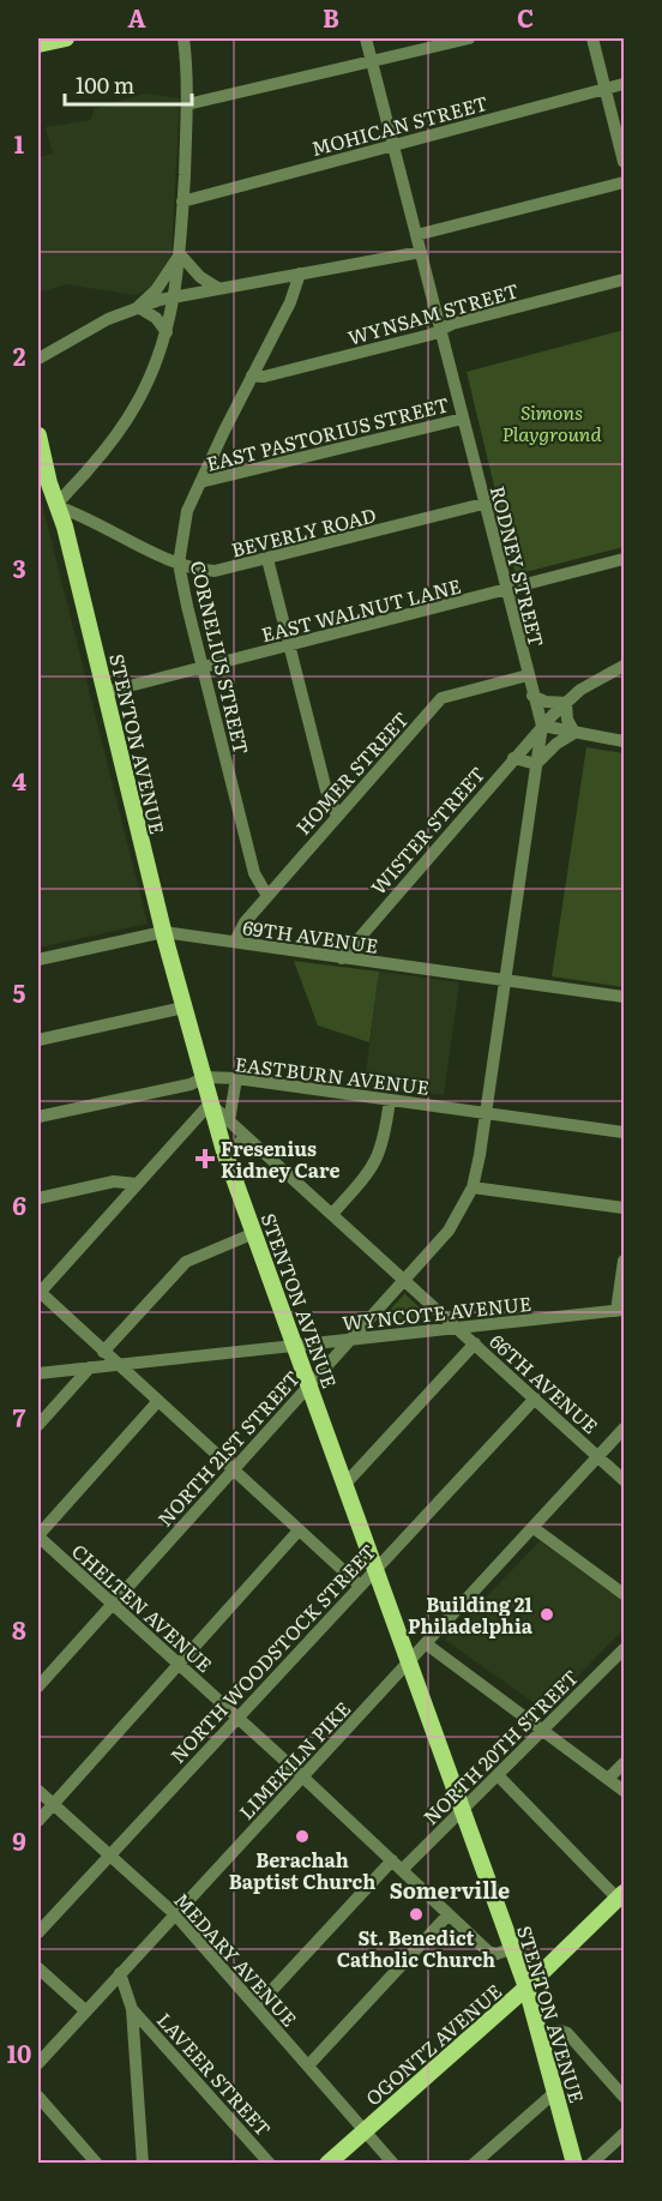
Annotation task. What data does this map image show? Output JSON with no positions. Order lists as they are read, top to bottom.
{
  "streets": {
    "main road": ["STENTON AVENUE", "OGONTZ AVENUE"],
    "street": [
      "MOHICAN STREET",
      "WYNSAM STREET",
      "EAST PASTORIUS STREET",
      "BEVERLY ROAD",
      "RODNEY STREET",
      "EAST WALNUT LANE",
      "CORNELIUS STREET",
      "HOMER STREET",
      "WISTER STREET",
      "69TH AVENUE",
      "EASTBURN AVENUE",
      "WYNCOTE AVENUE",
      "66TH AVENUE",
      "NORTH 21ST STREET",
      "CHELTEN AVENUE",
      "NORTH WOODSTOCK STREET",
      "NORTH 20TH STREET",
      "LIMEKILN PIKE",
      "MEDARY AVENUE",
      "LAVEER STREET"
    ]
  },
  "crossings": [
    ["MOHICAN STREET", "RODNEY STREET"],
    ["WYNSAM STREET", "RODNEY STREET"],
    ["WYNSAM STREET", "CORNELIUS STREET"],
    ["EAST PASTORIUS STREET", "RODNEY STREET"],
    ["EAST PASTORIUS STREET", "CORNELIUS STREET"],
    ["BEVERLY ROAD", "RODNEY STREET"],
    ["BEVERLY ROAD", "CORNELIUS STREET"],
    ["BEVERLY ROAD", "STENTON AVENUE"],
    ["RODNEY STREET", "EAST WALNUT LANE"],
    ["RODNEY STREET", "HOMER STREET"],
    ["RODNEY STREET", "WISTER STREET"],
    ["RODNEY STREET", "69TH AVENUE"],
    ["RODNEY STREET", "EASTBURN AVENUE"],
    ["RODNEY STREET", "NORTH 21ST STREET"],
    ["EAST WALNUT LANE", "CORNELIUS STREET"],
    ["EAST WALNUT LANE", "STENTON AVENUE"],
    ["CORNELIUS STREET", "HOMER STREET"],
    ["STENTON AVENUE", "69TH AVENUE"],
    ["STENTON AVENUE", "EASTBURN AVENUE"],
    ["STENTON AVENUE", "WYNCOTE AVENUE"],
    ["STENTON AVENUE", "66TH AVENUE"],
    ["STENTON AVENUE", "NORTH 21ST STREET"],
    ["STENTON AVENUE", "CHELTEN AVENUE"],
    ["STENTON AVENUE", "NORTH WOODSTOCK STREET"],
    ["STENTON AVENUE", "NORTH 20TH STREET"],
    ["STENTON AVENUE", "LIMEKILN PIKE"],
    ["STENTON AVENUE", "OGONTZ AVENUE"],
    ["HOMER STREET", "69TH AVENUE"],
    ["WISTER STREET", "69TH AVENUE"],
    ["EASTBURN AVENUE", "NORTH 21ST STREET"],
    ["WYNCOTE AVENUE", "66TH AVENUE"],
    ["WYNCOTE AVENUE", "NORTH 21ST STREET"],
    ["66TH AVENUE", "NORTH 21ST STREET"],
    ["66TH AVENUE", "NORTH WOODSTOCK STREET"],
    ["66TH AVENUE", "LIMEKILN PIKE"],
    ["NORTH 21ST STREET", "CHELTEN AVENUE"],
    ["CHELTEN AVENUE", "NORTH WOODSTOCK STREET"],
    ["CHELTEN AVENUE", "NORTH 20TH STREET"],
    ["CHELTEN AVENUE", "LIMEKILN PIKE"],
    ["NORTH WOODSTOCK STREET", "MEDARY AVENUE"],
    ["NORTH 20TH STREET", "MEDARY AVENUE"],
    ["LIMEKILN PIKE", "MEDARY AVENUE"],
    ["MEDARY AVENUE", "OGONTZ AVENUE"]
  ],
  "districts": ["Somerville"],
  "parks": ["Simons Playground"],
  "places": {
    "health": ["Fresenius Kidney Care"],
    "other": ["Building 21 Philadelphia", "Berachah Baptist Church", "St. Benedict Catholic Church"]
  },
  "scale_bar": "100 m",
  "grid": {
    "columns": ["A", "B", "C"],
    "rows": [
      "1",
      "2",
      "3",
      "4",
      "5",
      "6",
      "7",
      "8",
      "9",
      "10"
    ]
  }
}
